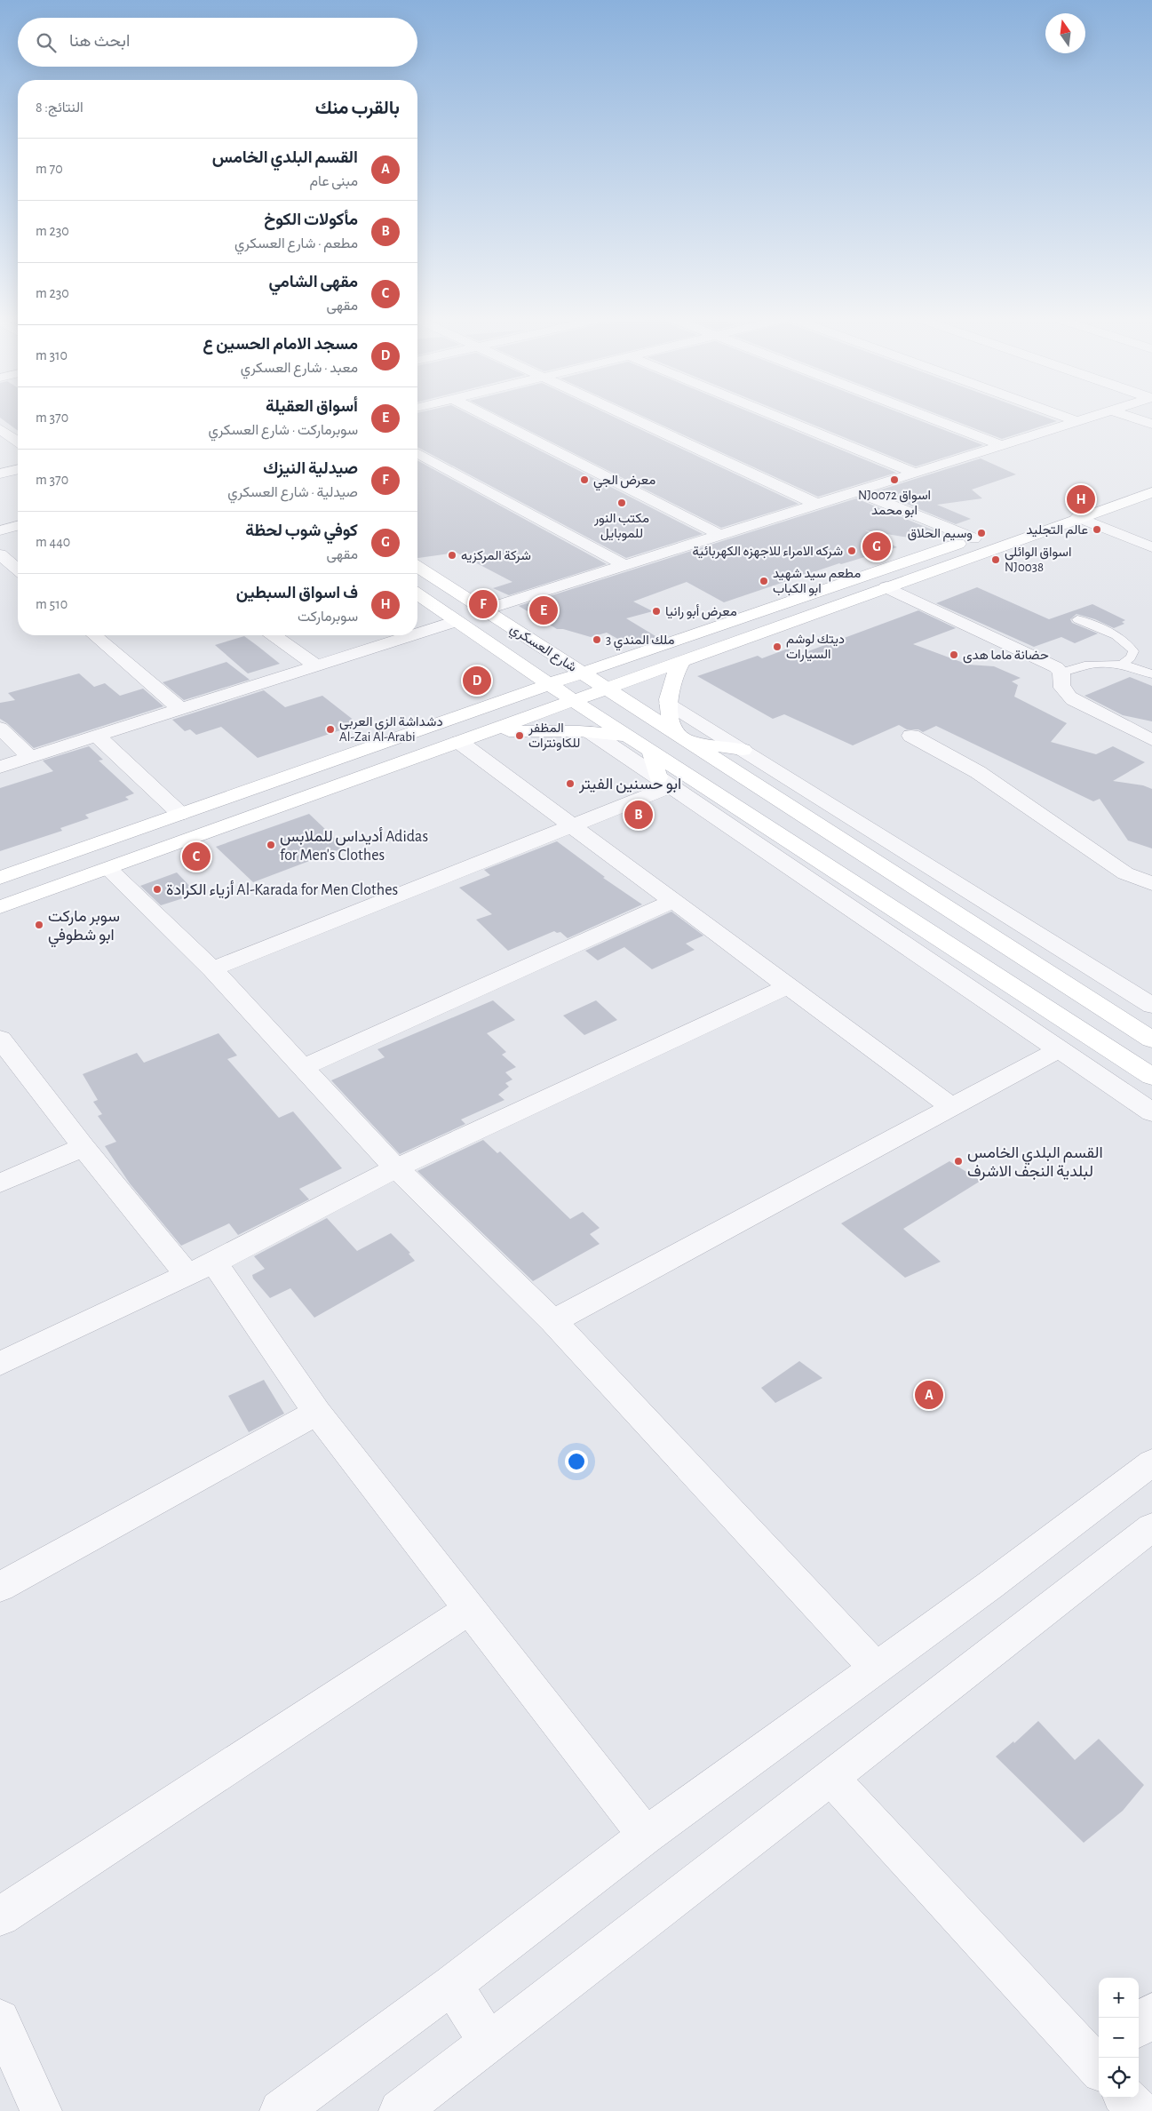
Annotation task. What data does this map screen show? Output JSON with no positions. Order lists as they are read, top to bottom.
{
  "streets": {
    "main road": ["شارع العسكري"]
  },
  "places": [
    "معرض الجي",
    "NJ0072 اسواق ابو محمد",
    "مكتب النور للموبايل",
    "عالم التجليد",
    "وسيم الحلاق",
    "شركه الامراء للاجهزه الكهربائية",
    "شركة المركزيه",
    "اسواق الوائلی NJ0038",
    "مطعم سيد شهيد ابو الكباب",
    "معرض أبو رانيا",
    "ملك المندي 3",
    "ديتك لوشم السيارات",
    "حضانة ماما هدى",
    "دشداشة الزي العربي Al-Zai Al-Arabi",
    "المظفر للكاونترات",
    "ابو حسنين الفيتر",
    "أديداس للملابس Adidas for Men's Clothes",
    "أزياء الكرادة Al-Karada for Men Clothes",
    "سوبر ماركت ابو شطوفي",
    "القسم البلدي الخامس لبلدية النجف الاشرف"
  ],
  "north": "top",
  "page": {
    "search": "ابحث هنا",
    "heading": ["بالقرب منك", "النتائج: 8"],
    "list": [
      {
        "mark": "A",
        "name": "القسم البلدي الخامس",
        "note": "مبنى عام",
        "value": "70 m"
      },
      {
        "mark": "B",
        "name": "مأكولات الكوخ",
        "note": "مطعم · شارع العسكري",
        "value": "230 m"
      },
      {
        "mark": "C",
        "name": "مقهى الشامي",
        "note": "مقهى",
        "value": "230 m"
      },
      {
        "mark": "D",
        "name": "مسجد الامام الحسين ع",
        "note": "معبد · شارع العسكري",
        "value": "310 m"
      },
      {
        "mark": "E",
        "name": "أسواق العقيلة",
        "note": "سوبرماركت · شارع العسكري",
        "value": "370 m"
      },
      {
        "mark": "F",
        "name": "صيدلية النيزك",
        "note": "صيدلية · شارع العسكري",
        "value": "370 m"
      },
      {
        "mark": "G",
        "name": "كوفي شوب لحظة",
        "note": "مقهى",
        "value": "440 m"
      },
      {
        "mark": "H",
        "name": "ف اسواق السبطين",
        "note": "سوبرماركت",
        "value": "510 m"
      }
    ],
    "pins": [
      "H",
      "G",
      "F",
      "E",
      "D",
      "B",
      "C",
      "A"
    ],
    "map_buttons": ["+", "−"]
  }
}
